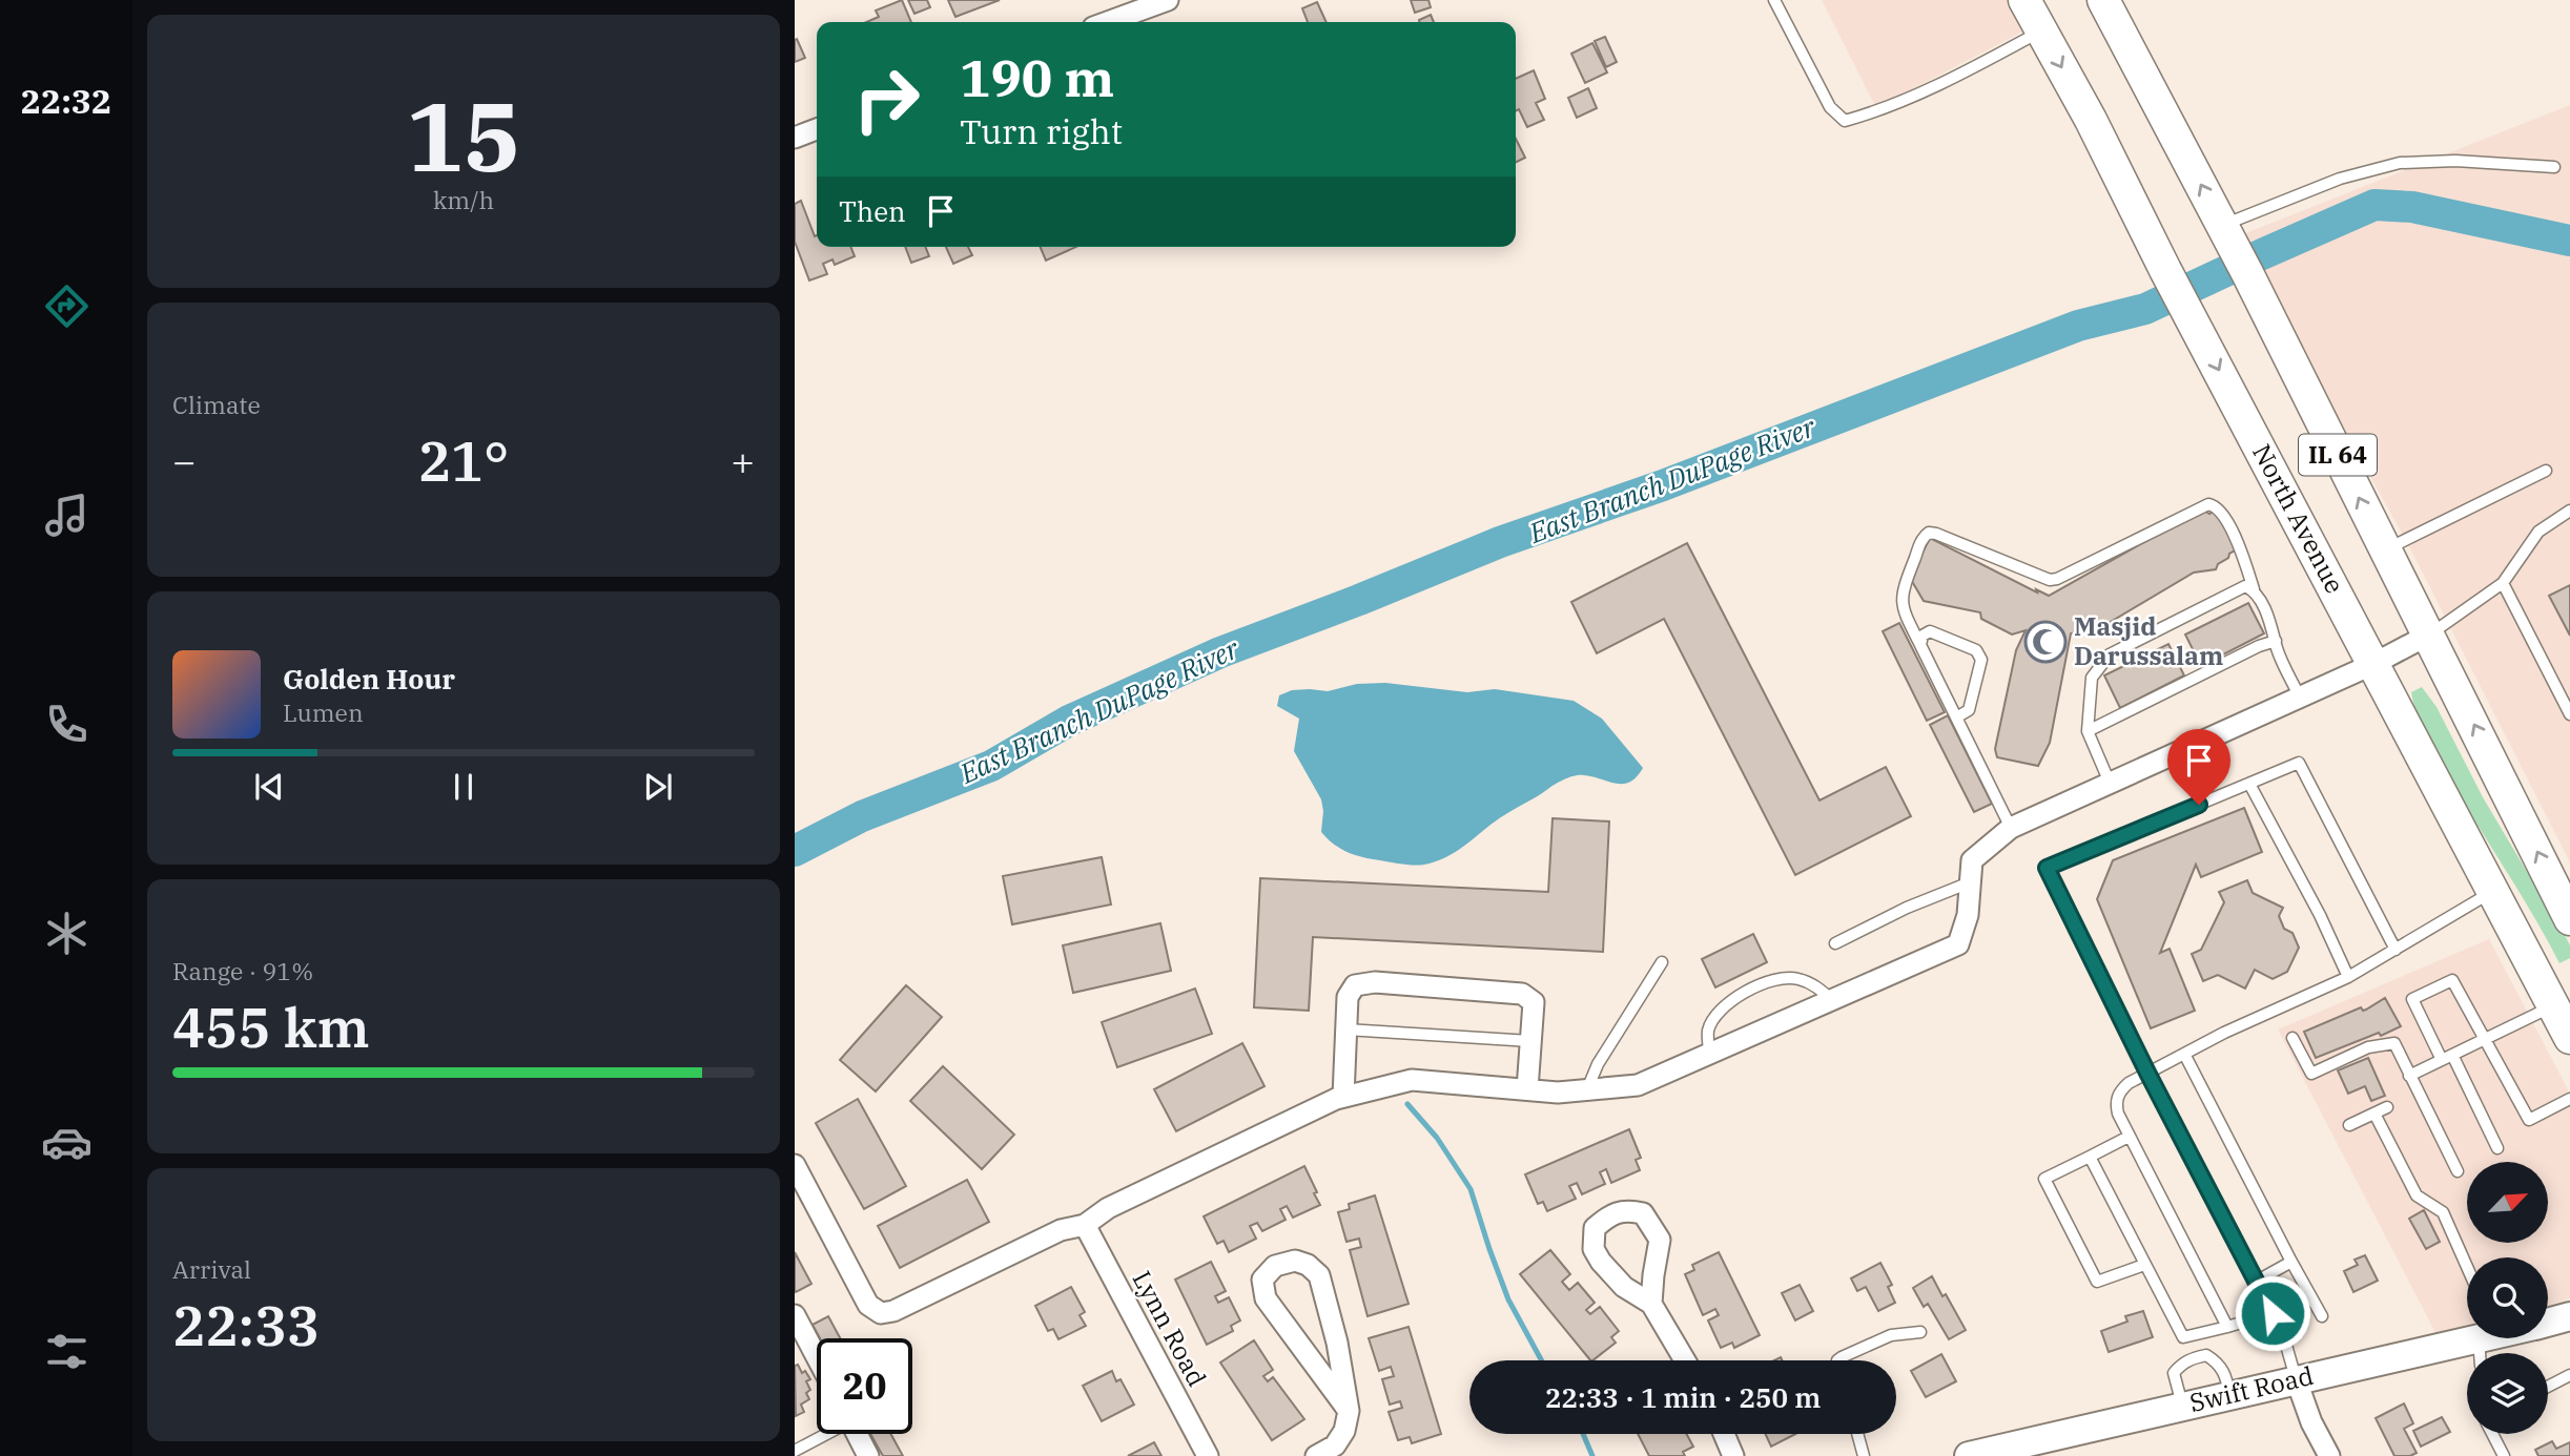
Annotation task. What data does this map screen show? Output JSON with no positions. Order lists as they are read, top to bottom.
{
  "streets": {
    "main road": ["IL 64", "North Avenue"],
    "street": ["Lynn Road", "Swift Road"]
  },
  "water": ["East Branch DuPage River"],
  "places": {
    "mosque": ["Masjid Darussalam"]
  },
  "north": "top right",
  "page": {
    "tabs": "22:32",
    "tile": [
      ["15", "km/h"],
      "Climate",
      ["Range · 91%", "455 km"],
      ["Arrival", "22:33"]
    ],
    "turn": ["190 m", "Turn right"],
    "then": "Then",
    "heat": ["−", "21°", "+"],
    "song": ["Golden Hour", "Lumen"],
    "limit": "20",
    "trip": "22:33 · 1 min · 250 m"
  }
}
